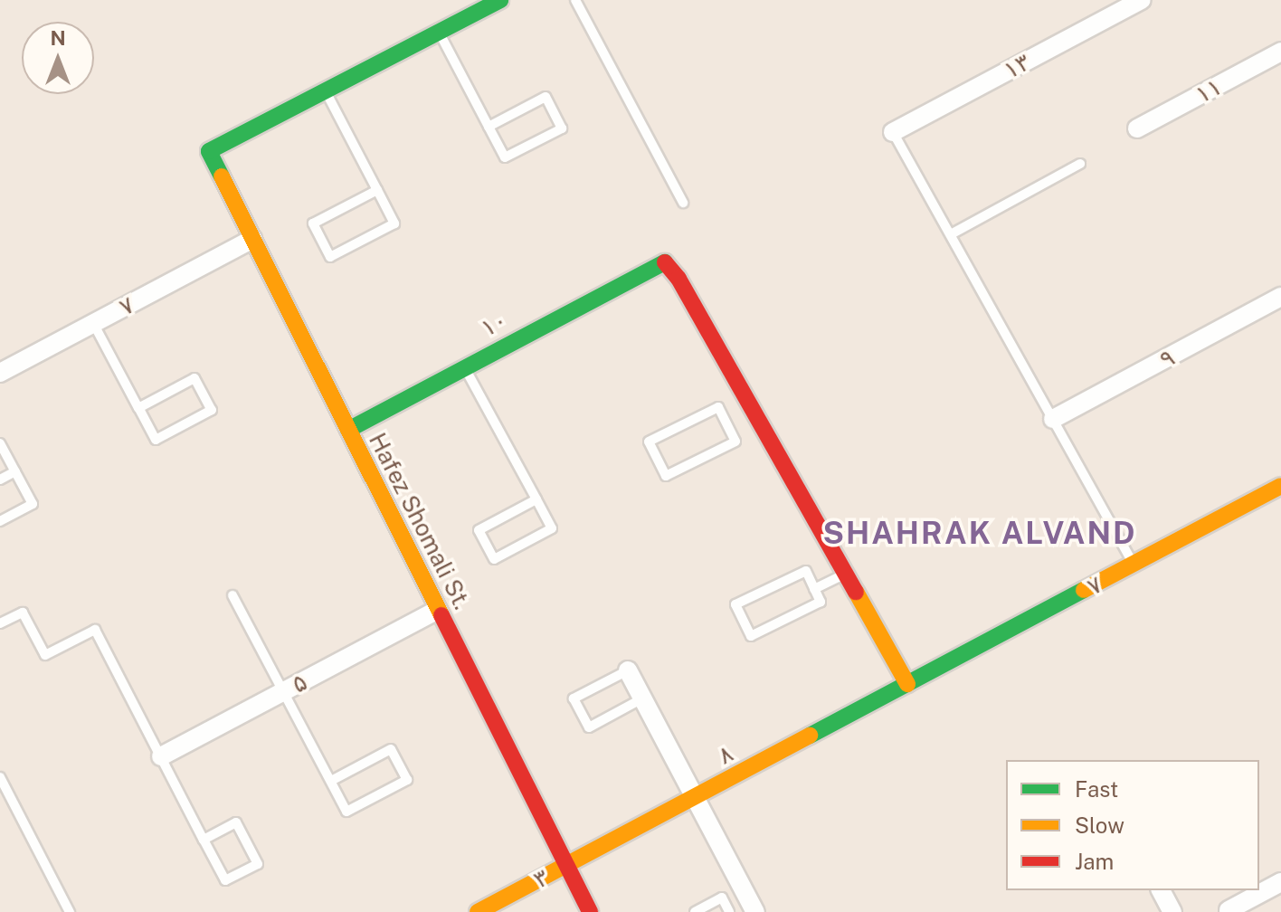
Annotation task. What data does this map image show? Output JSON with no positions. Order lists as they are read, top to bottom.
{
  "streets": {
    "street": [
      "۱۳",
      "۱۱",
      "۷",
      "۱۰",
      "۹",
      "Hafez Shomali St.",
      "۵",
      "۸",
      "۳"
    ]
  },
  "crossings": [
    ["۷", "Hafez Shomali St."],
    ["۷", "۸"],
    ["۱۰", "Hafez Shomali St."],
    ["Hafez Shomali St.", "۵"],
    ["Hafez Shomali St.", "۸"],
    ["Hafez Shomali St.", "۳"],
    ["۸", "۳"]
  ],
  "districts": ["SHAHRAK ALVAND"],
  "legend": ["Fast", "Slow", "Jam"],
  "north": "top"
}
